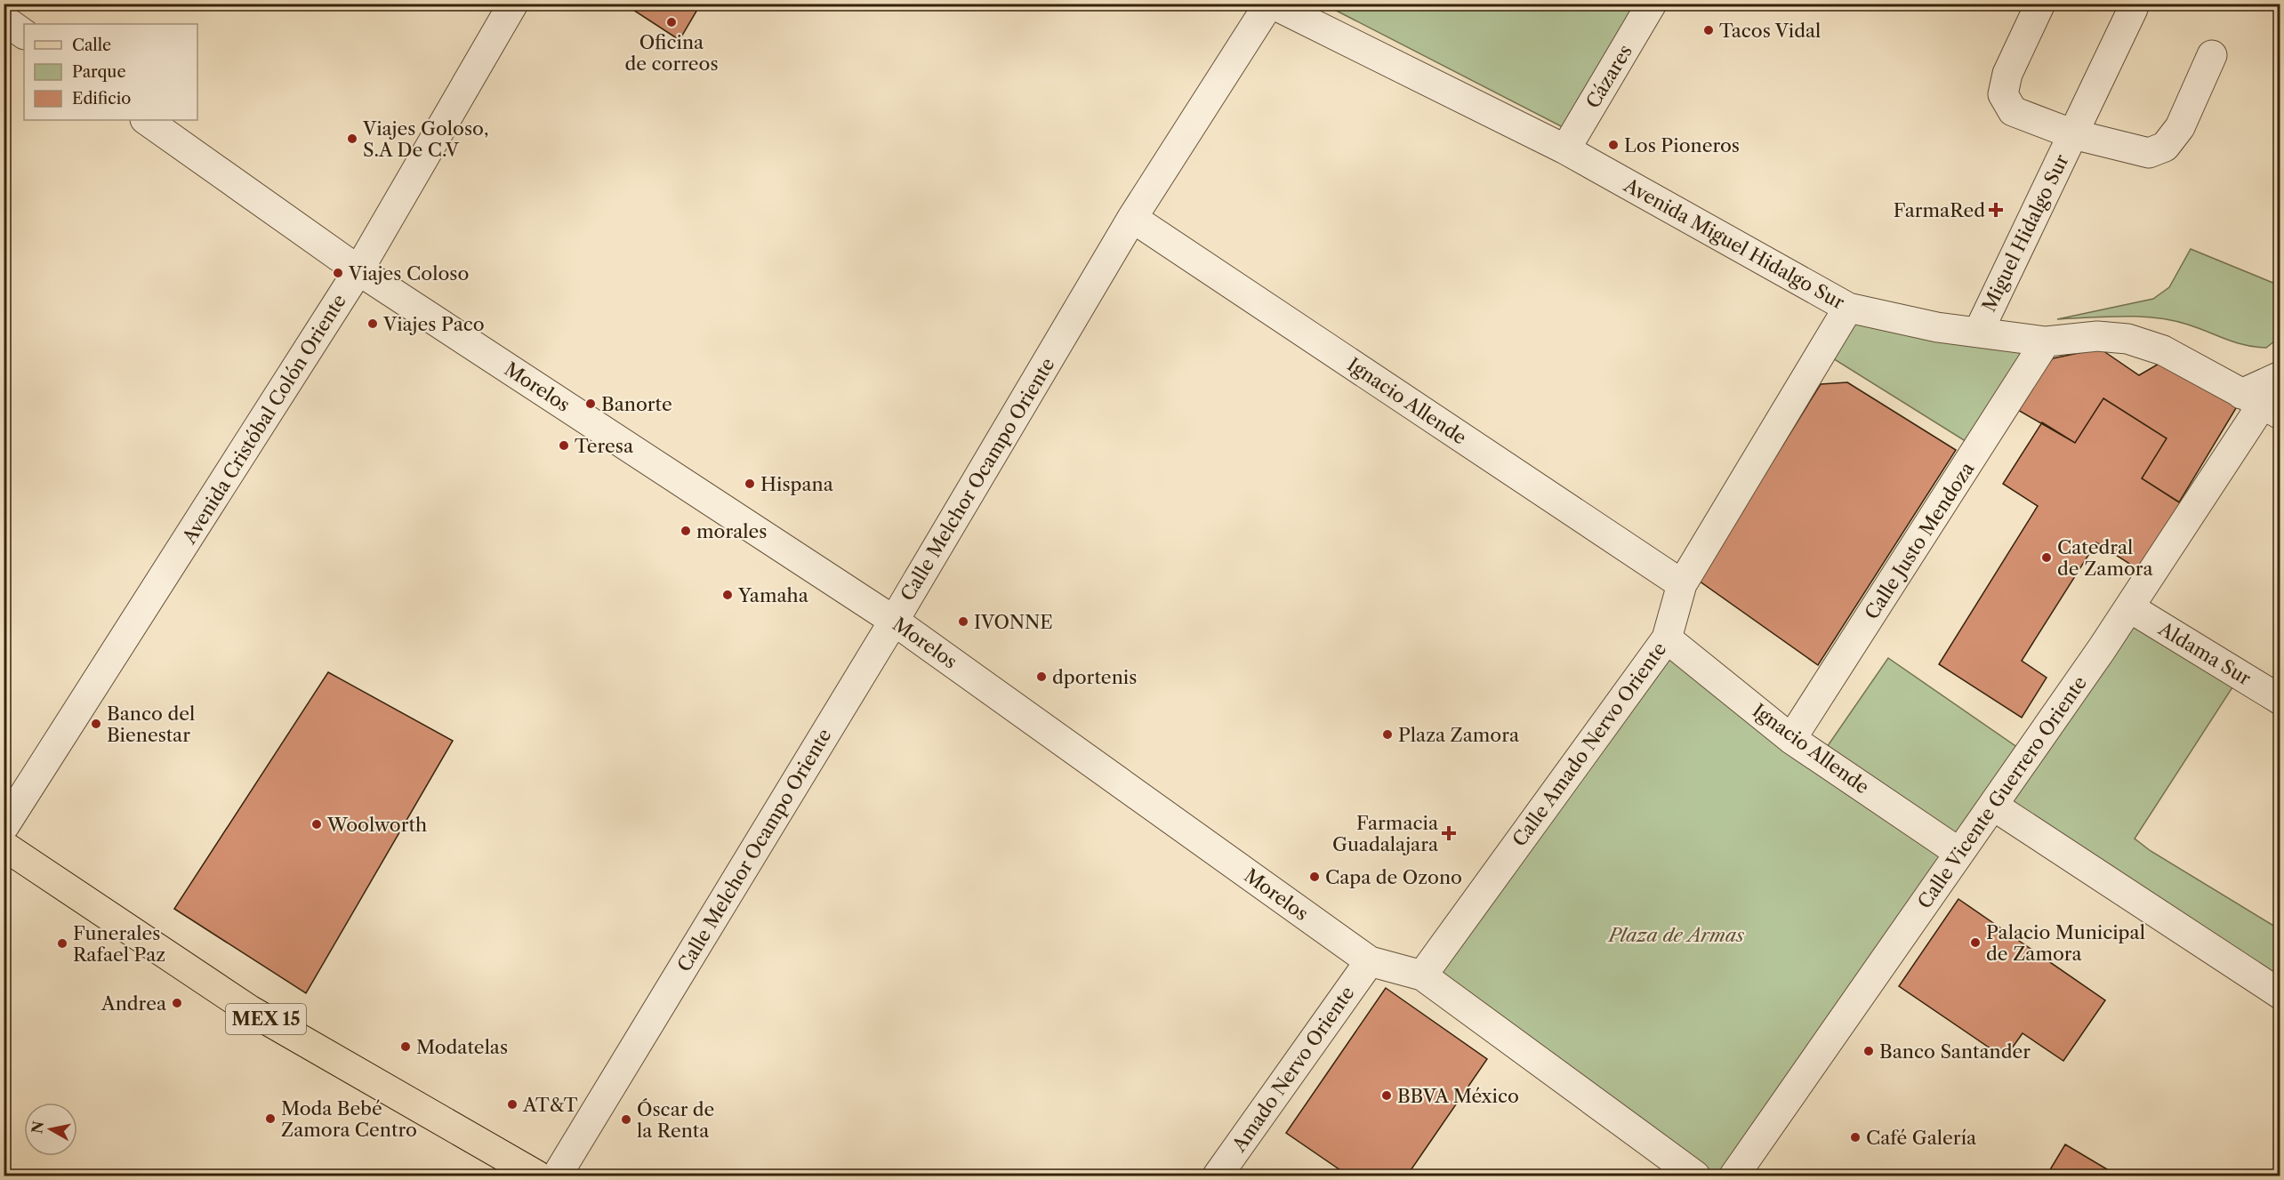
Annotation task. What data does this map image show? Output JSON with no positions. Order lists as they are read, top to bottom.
{
  "streets": {
    "main road": ["MEX 15"],
    "street": [
      "Cázares",
      "Miguel Hidalgo Sur",
      "Avenida Miguel Hidalgo Sur",
      "Morelos",
      "Ignacio Allende",
      "Avenida Cristóbal Colón Oriente",
      "Calle Melchor Ocampo Oriente",
      "Calle Justo Mendoza",
      "Aldama Sur",
      "Calle Amado Nervo Oriente",
      "Calle Vicente Guerrero Oriente",
      "Amado Nervo Oriente"
    ]
  },
  "crossings": [
    ["Cázares", "Avenida Miguel Hidalgo Sur"],
    ["Miguel Hidalgo Sur", "Avenida Miguel Hidalgo Sur"],
    ["Avenida Miguel Hidalgo Sur", "Calle Melchor Ocampo Oriente"],
    ["Avenida Miguel Hidalgo Sur", "Calle Justo Mendoza"],
    ["Avenida Miguel Hidalgo Sur", "Calle Amado Nervo Oriente"],
    ["Avenida Miguel Hidalgo Sur", "Calle Vicente Guerrero Oriente"],
    ["Morelos", "Avenida Cristóbal Colón Oriente"],
    ["Morelos", "Calle Melchor Ocampo Oriente"],
    ["Morelos", "Calle Amado Nervo Oriente"],
    ["Morelos", "Amado Nervo Oriente"],
    ["Ignacio Allende", "Calle Melchor Ocampo Oriente"],
    ["Ignacio Allende", "Calle Justo Mendoza"],
    ["Ignacio Allende", "Calle Amado Nervo Oriente"],
    ["Ignacio Allende", "Calle Vicente Guerrero Oriente"],
    ["Aldama Sur", "Calle Vicente Guerrero Oriente"]
  ],
  "parks": ["Plaza de Armas"],
  "places": {
    "other": [
      "Oficina de correos",
      "Tacos Vidal",
      "Viajes Goloso, S.A De C.V",
      "Los Pioneros",
      "Viajes Coloso",
      "Viajes Paco",
      "Banorte",
      "Teresa",
      "Hispana",
      "morales",
      "Catedral de Zamora",
      "Yamaha",
      "IVONNE",
      "dportenis",
      "Banco del Bienestar",
      "Plaza Zamora",
      "Woolworth",
      "Capa de Ozono",
      "Palacio Municipal de Zamora",
      "Funerales Rafael Paz",
      "Andrea",
      "Modatelas",
      "Banco Santander",
      "BBVA México",
      "AT&T",
      "Moda Bebé Zamora Centro",
      "Óscar de la Renta",
      "Café Galería"
    ],
    "health": ["FarmaRed", "Farmacia Guadalajara"]
  },
  "legend": ["Calle", "Parque", "Edificio"],
  "north": "left"
}
